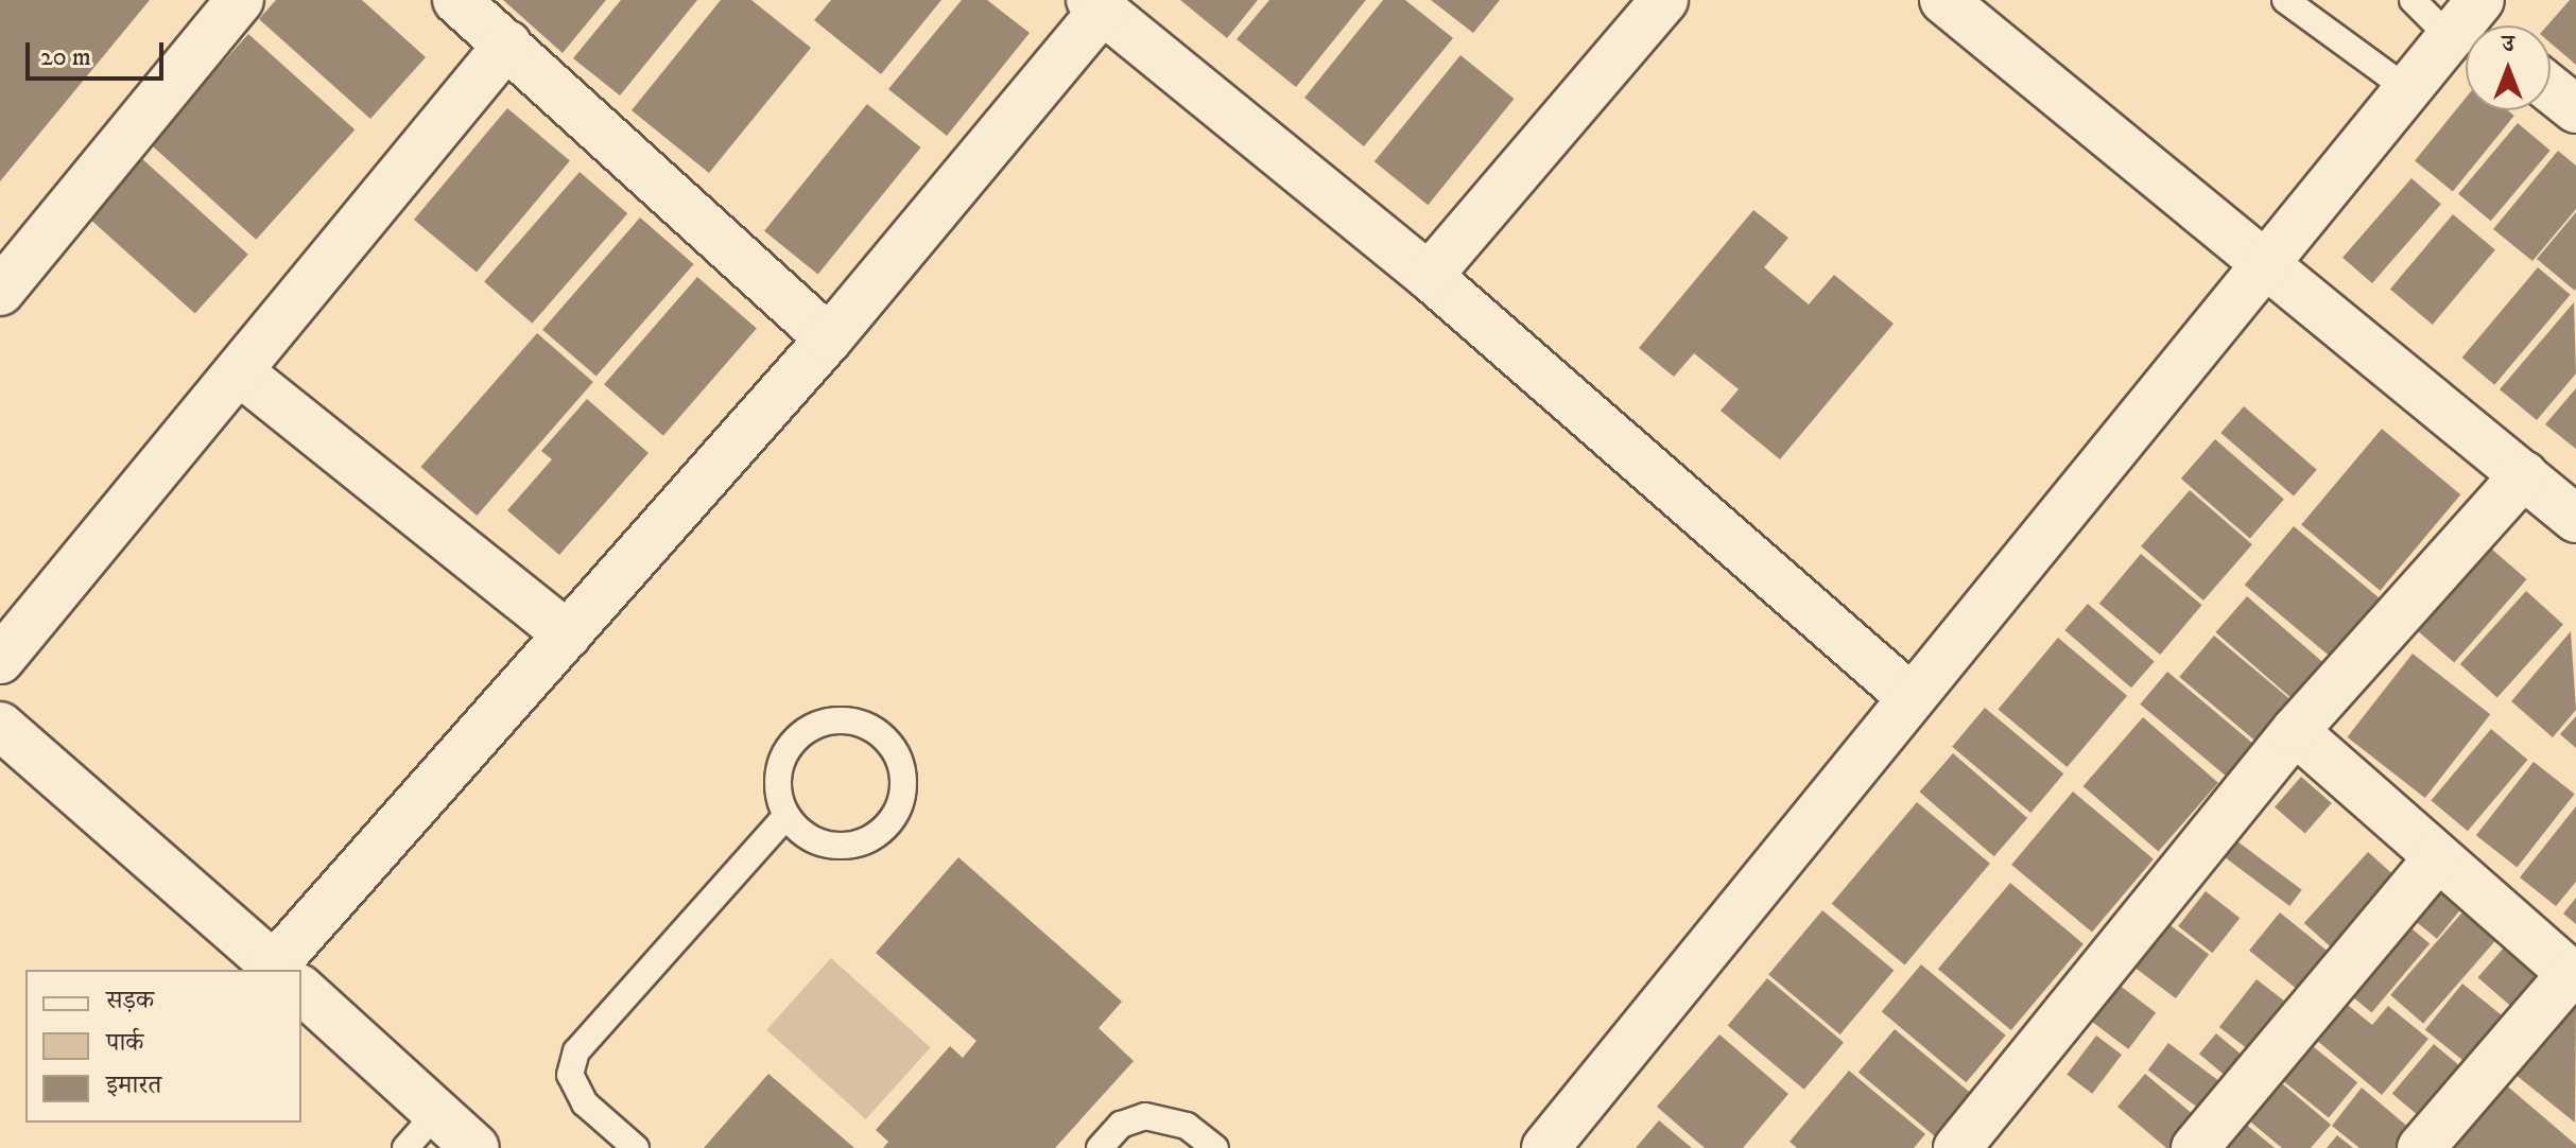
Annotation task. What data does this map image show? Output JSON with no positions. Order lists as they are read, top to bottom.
{
  "legend": ["सड़क", "पार्क", "इमारत"],
  "scale_bar": "20 m",
  "north": "top"
}
